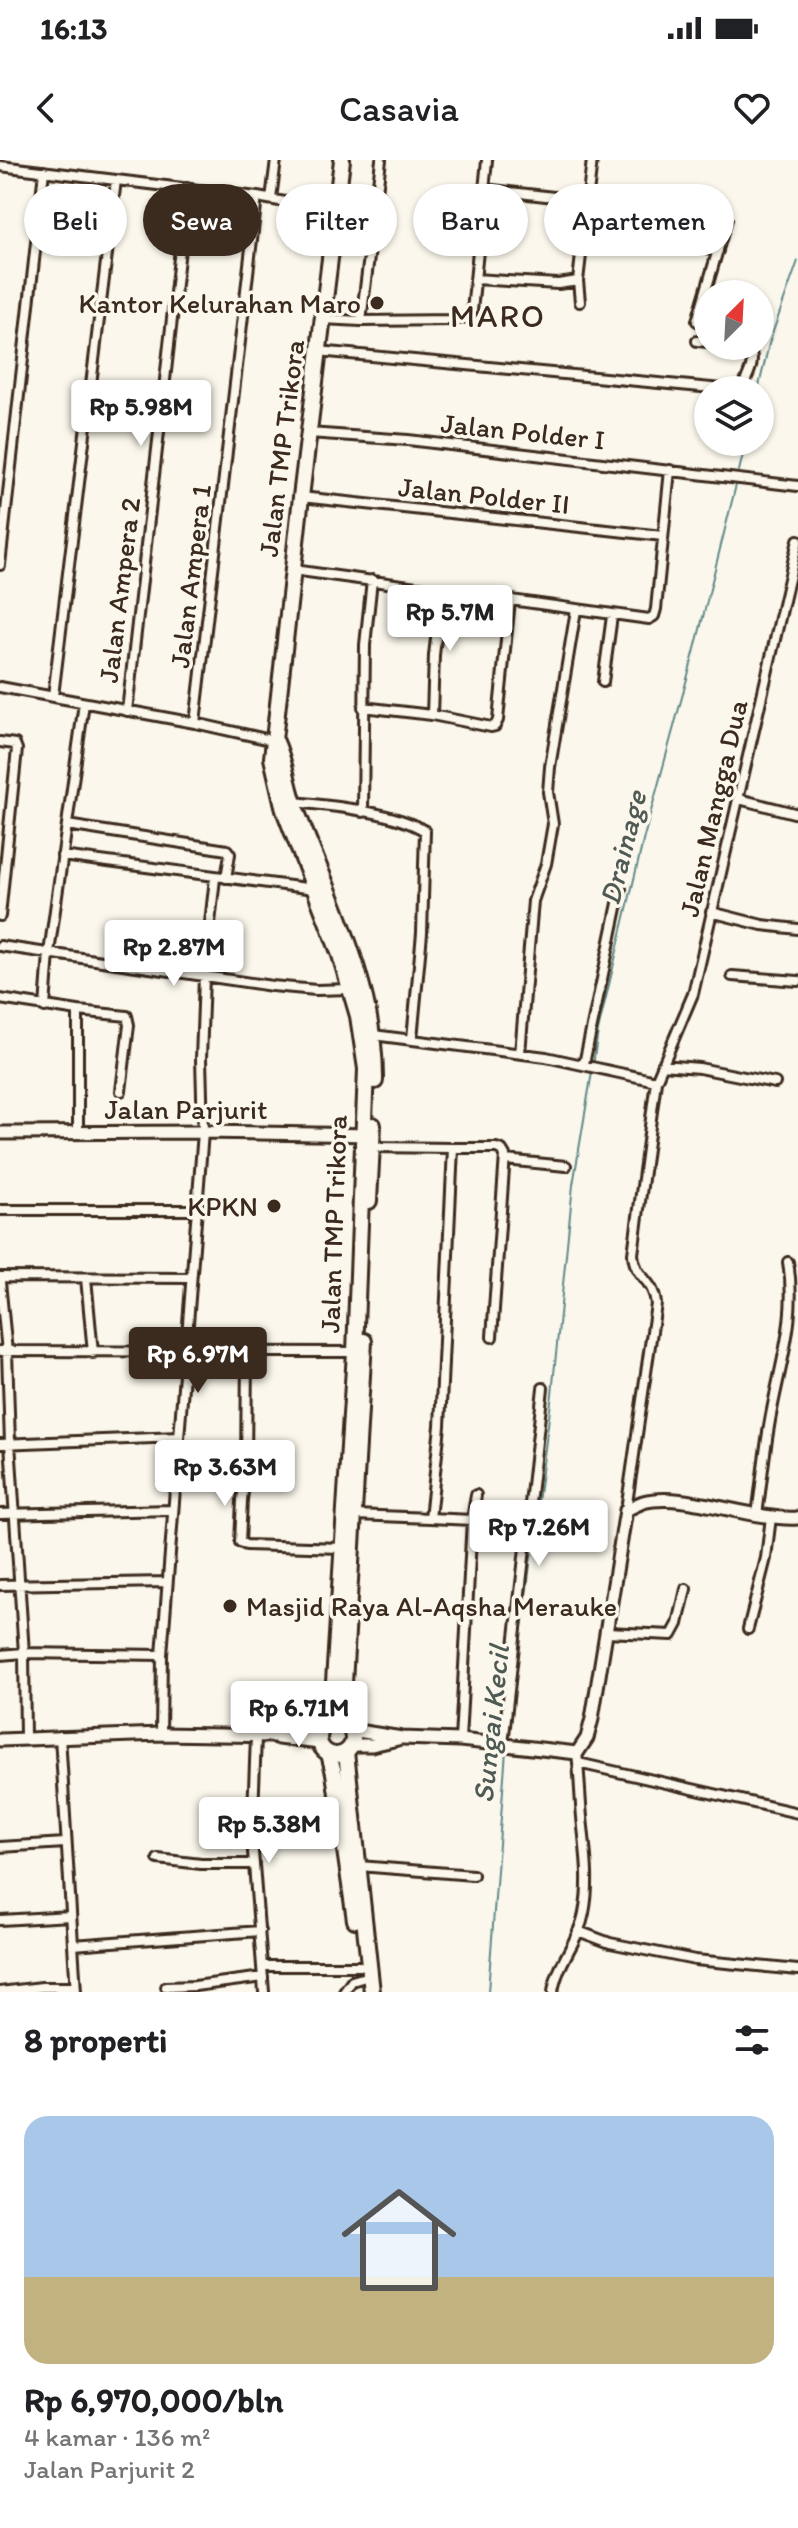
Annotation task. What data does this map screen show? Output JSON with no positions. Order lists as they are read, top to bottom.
{
  "streets": {
    "highway": ["Jalan TMP Trikora"],
    "street": [
      "Jalan Polder I",
      "Jalan Polder II",
      "Jalan Ampera 1",
      "Jalan Ampera 2",
      "Jalan Mangga Dua",
      "Jalan Parjurit"
    ]
  },
  "crossings": [
    ["Jalan Polder I", "Jalan TMP Trikora"],
    ["Jalan TMP Trikora", "Jalan Polder II"],
    ["Jalan TMP Trikora", "Jalan Parjurit"]
  ],
  "districts": ["MARO"],
  "water": ["Drainage", "Sungai Kecil"],
  "places": ["Kantor Kelurahan Maro", "KPKN", "Masjid Raya Al-Aqsha Merauke"],
  "north": "top right",
  "page": {
    "status": "16:13",
    "header": "Casavia",
    "chip": [
      "Beli",
      "Sewa",
      "Filter",
      "Baru",
      "Apartemen"
    ],
    "price": [
      "Rp 5.98M",
      "Rp 5.7M",
      "Rp 2.87M",
      "Rp 6.97M",
      "Rp 3.63M",
      "Rp 7.26M",
      "Rp 6.71M",
      "Rp 5.38M"
    ],
    "heading": "8 properti",
    "list": [
      {
        "name": "Rp 6,970,000/bln",
        "note": "4 kamar · 136 m² · Jalan Parjurit 2"
      }
    ]
  }
}
